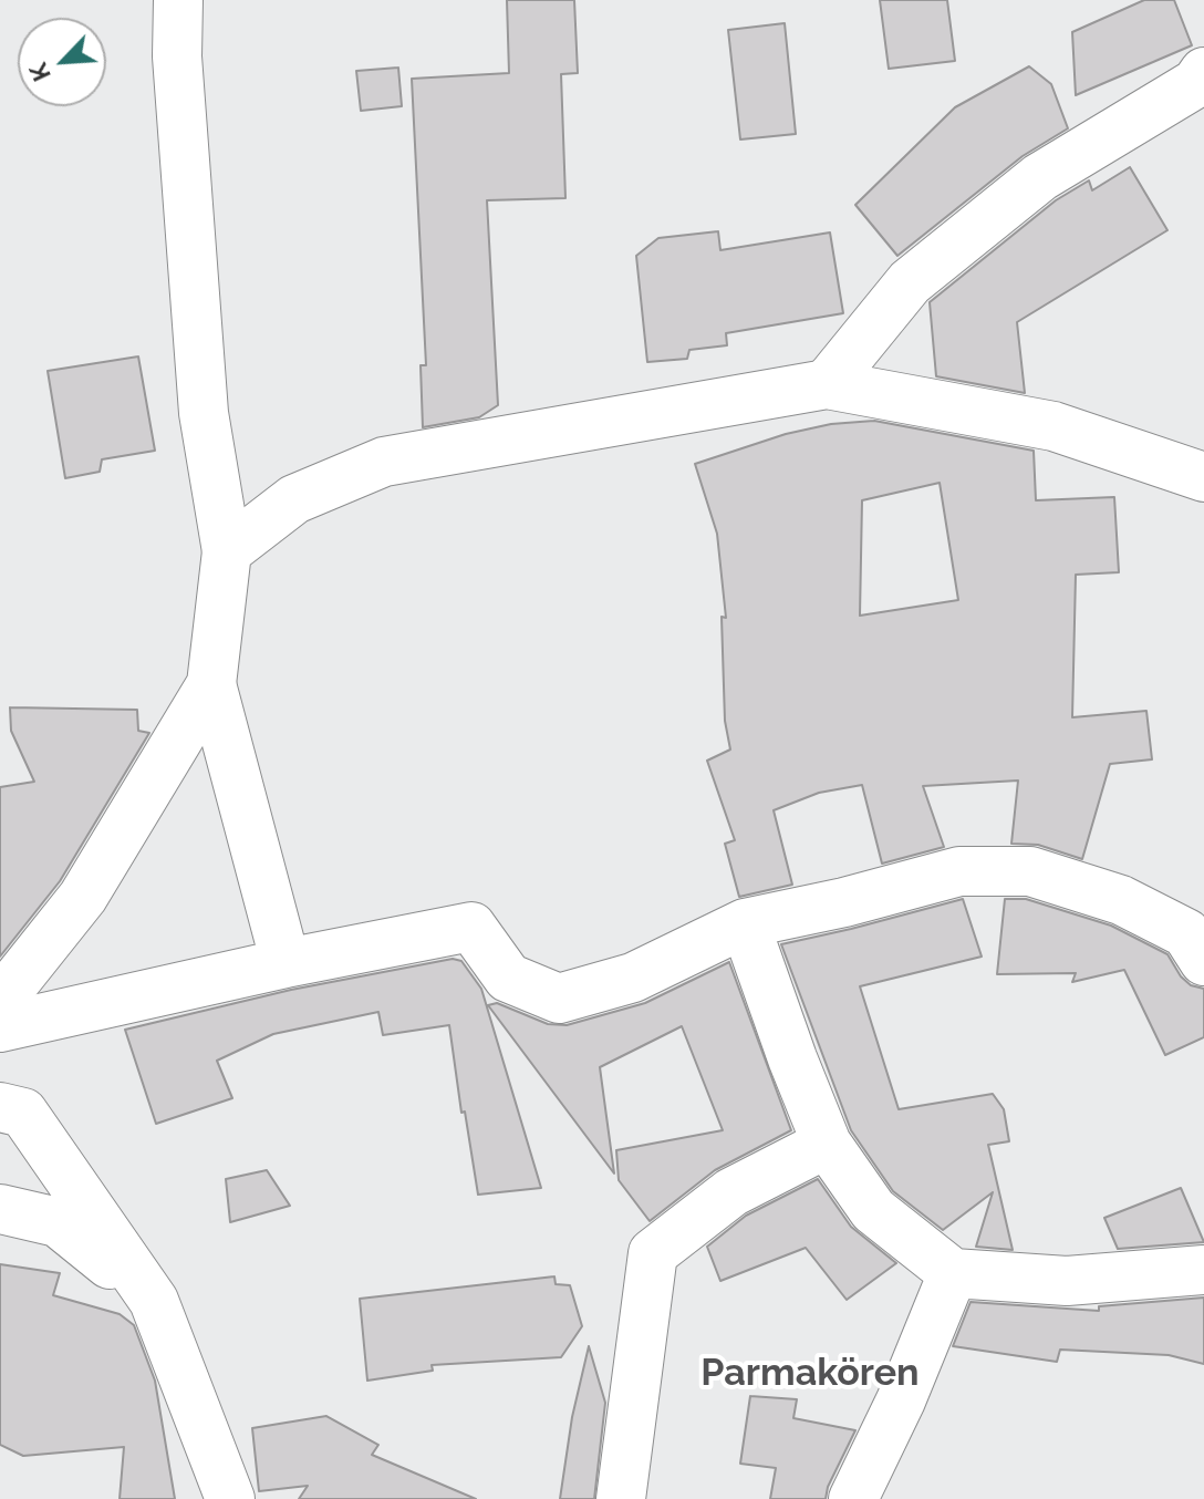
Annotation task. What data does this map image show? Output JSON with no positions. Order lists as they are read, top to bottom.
{
  "districts": ["Parmakören"],
  "north": "bottom left"
}
